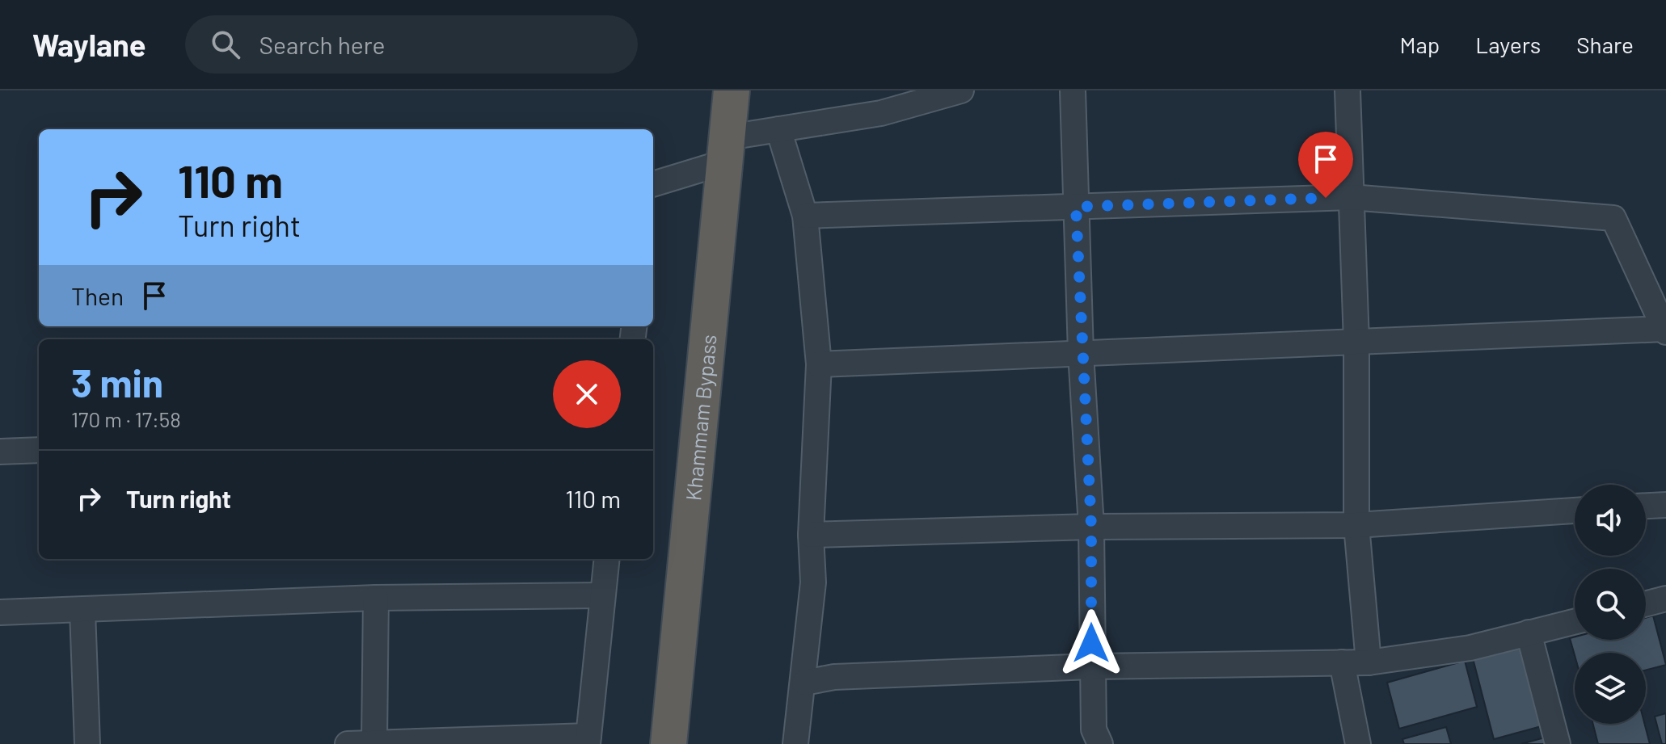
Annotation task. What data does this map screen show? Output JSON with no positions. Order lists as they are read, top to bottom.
{
  "streets": {
    "highway": ["Khammam Bypass"]
  },
  "page": {
    "header": "Waylane",
    "search": "Search here",
    "nav": ["Map", "Layers", "Share"],
    "turn": ["110 m", "Turn right"],
    "then": "Then",
    "heading": ["3 min", "170 m · 17:58"],
    "list": [
      {
        "name": "Turn right",
        "value": "110 m"
      }
    ]
  }
}
